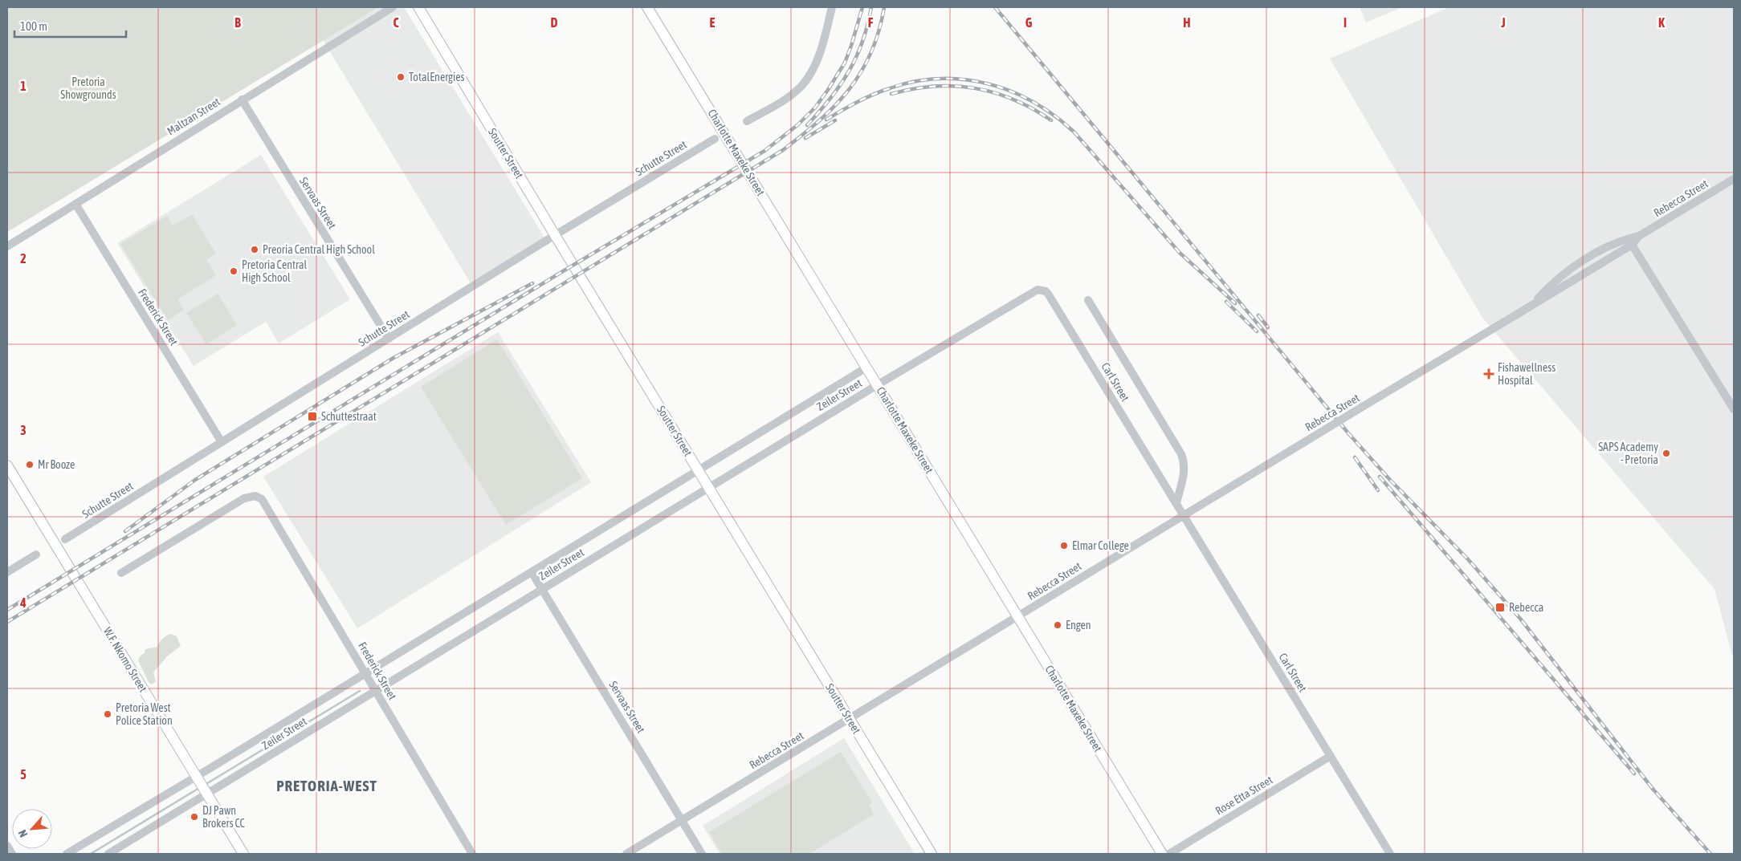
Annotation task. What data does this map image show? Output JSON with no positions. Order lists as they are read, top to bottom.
{
  "streets": {
    "main road": ["Charlotte Maxeke Street", "Soutter Street", "W.F. Nkomo Street"],
    "street": [
      "Maltzan Street",
      "Schutte Street",
      "Rebecca Street",
      "Servaas Street",
      "Frederick Street",
      "Carl Street",
      "Zeiler Street",
      "Rose Etta Street"
    ]
  },
  "crossings": [
    ["Maltzan Street", "Servaas Street"],
    ["Maltzan Street", "Frederick Street"],
    ["Charlotte Maxeke Street", "Rebecca Street"],
    ["Charlotte Maxeke Street", "Zeiler Street"],
    ["Soutter Street", "Schutte Street"],
    ["Soutter Street", "Rebecca Street"],
    ["Soutter Street", "Zeiler Street"],
    ["Schutte Street", "Servaas Street"],
    ["Schutte Street", "Frederick Street"],
    ["Rebecca Street", "Servaas Street"],
    ["Rebecca Street", "Carl Street"],
    ["Servaas Street", "Zeiler Street"],
    ["Frederick Street", "Zeiler Street"],
    ["Carl Street", "Zeiler Street"],
    ["Carl Street", "Rose Etta Street"],
    ["Zeiler Street", "W.F. Nkomo Street"]
  ],
  "districts": ["PRETORIA-WEST"],
  "parks": ["Pretoria Showgrounds"],
  "places": {
    "other": [
      "TotalEnergies",
      "Preoria Central High School",
      "Pretoria Central High School",
      "SAPS Academy - Pretoria",
      "Mr Booze",
      "Elmar College",
      "Engen",
      "Pretoria West Police Station",
      "DJ Pawn Brokers CC"
    ],
    "health": ["Fishawellness Hospital"],
    "transit": ["Schuttestraat", "Rebecca"]
  },
  "scale_bar": "100 m",
  "north": "bottom left",
  "grid": {
    "columns": [
      "B",
      "C",
      "D",
      "E",
      "F",
      "G",
      "H",
      "I",
      "J",
      "K"
    ],
    "rows": [
      "1",
      "2",
      "3",
      "4",
      "5"
    ]
  }
}
